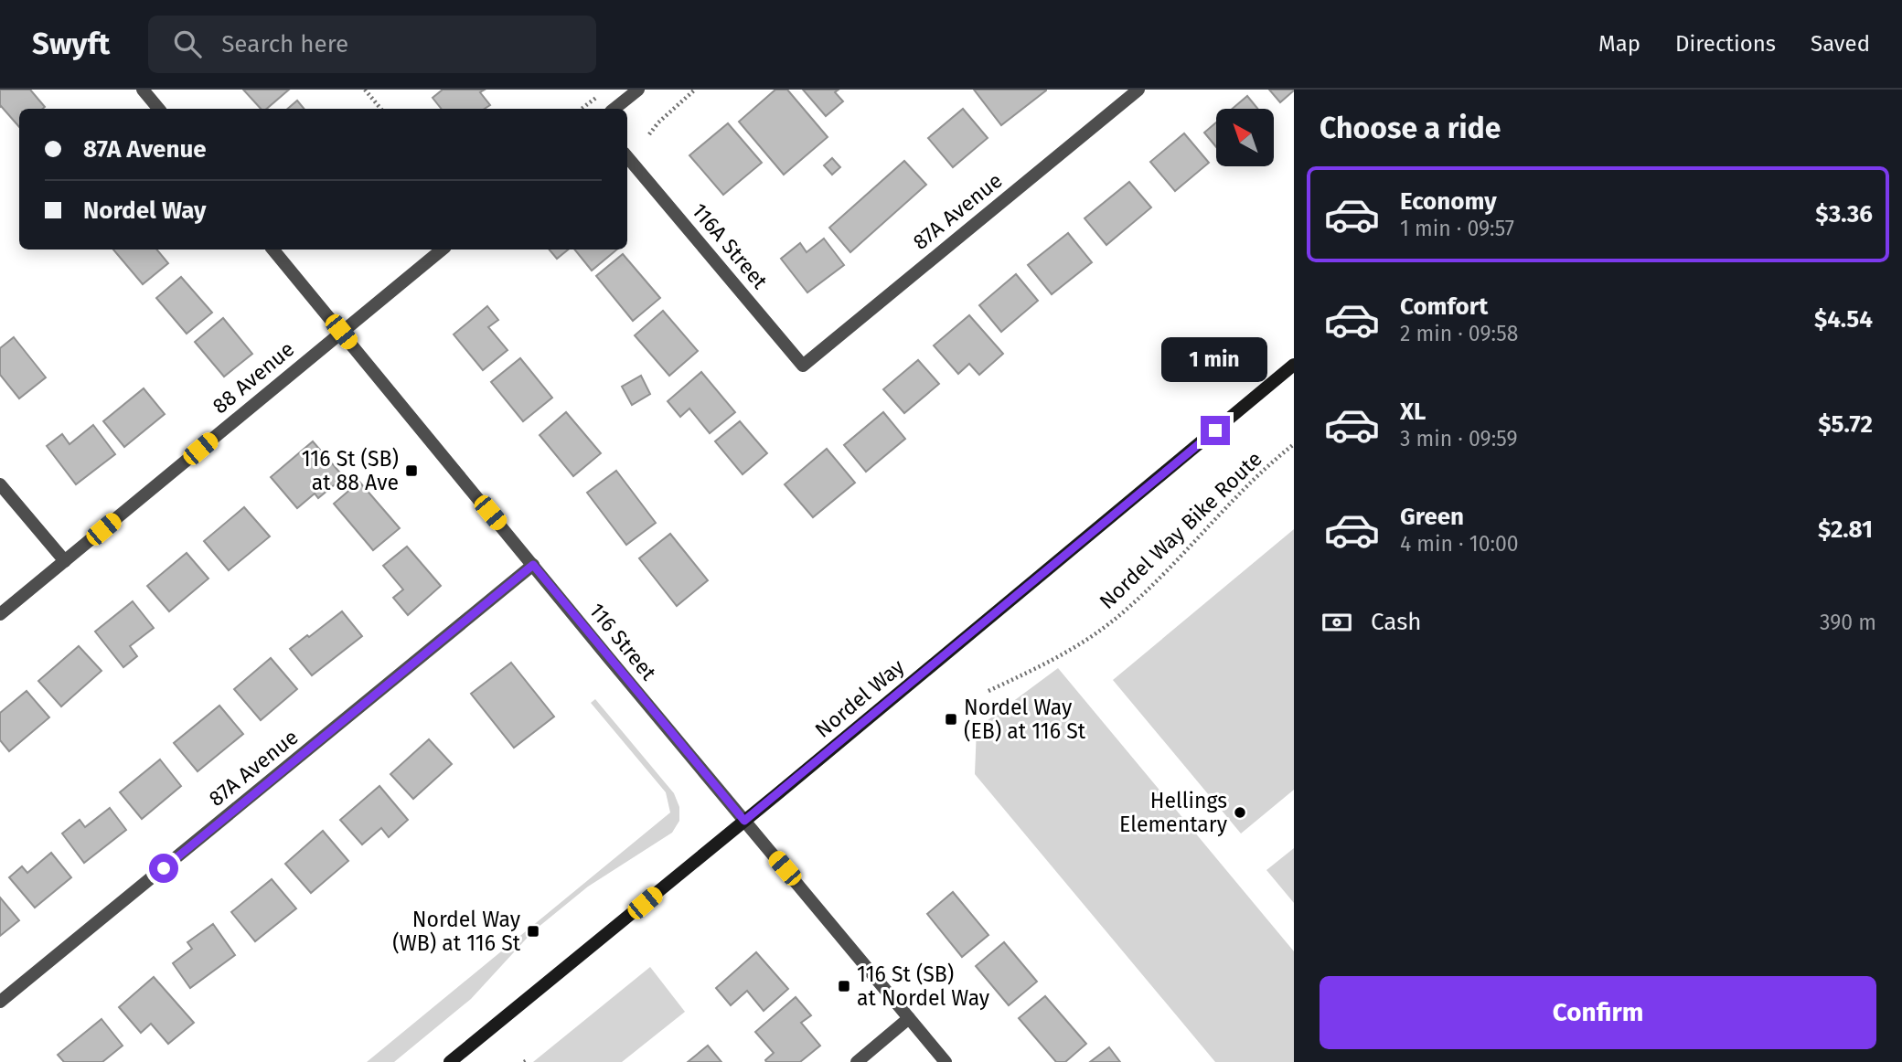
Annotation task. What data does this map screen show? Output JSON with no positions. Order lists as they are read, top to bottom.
{
  "streets": {
    "main road": ["Nordel Way"],
    "street": [
      "87A Avenue",
      "116A Street",
      "88 Avenue",
      "116 Street"
    ],
    "path": ["Nordel Way Bike Route"]
  },
  "crossings": [
    ["87A Avenue", "116A Street"],
    ["87A Avenue", "116 Street"],
    ["88 Avenue", "116 Street"],
    ["116 Street", "Nordel Way"]
  ],
  "places": {
    "transit": [
      "116 St (SB) at 88 Ave",
      "Nordel Way (EB) at 116 St",
      "Nordel Way (WB) at 116 St",
      "116 St (SB) at Nordel Way"
    ],
    "other": ["Hellings Elementary"]
  },
  "north": "top left",
  "page": {
    "header": "Swyft",
    "search": "Search here",
    "nav": ["Map", "Directions", "Saved"],
    "heading": "Choose a ride",
    "banner": ["87A Avenue", "Nordel Way"],
    "list": [
      {
        "name": "Economy",
        "note": "1 min · 09:57",
        "value": "$3.36"
      },
      {
        "name": "Comfort",
        "note": "2 min · 09:58",
        "value": "$4.54"
      },
      {
        "name": "XL",
        "note": "3 min · 09:59",
        "value": "$5.72"
      },
      {
        "name": "Green",
        "note": "4 min · 10:00",
        "value": "$2.81"
      }
    ],
    "bubble": "1 min",
    "pay": ["Cash", "390 m"],
    "buttons": "Confirm"
  }
}
